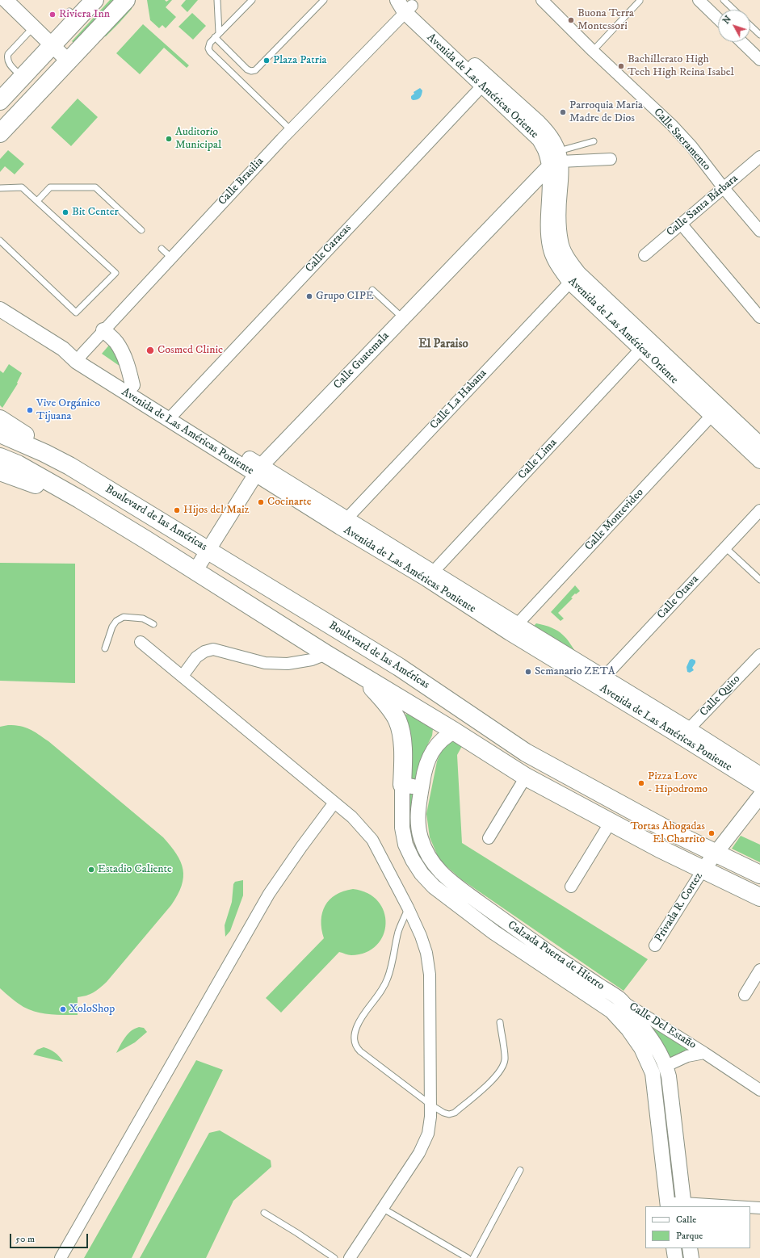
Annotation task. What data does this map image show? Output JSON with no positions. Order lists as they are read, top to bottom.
{
  "streets": {
    "main road": ["Boulevard de las Américas"],
    "street": [
      "Avenida de Las Américas Oriente",
      "Calle Sacramento",
      "Calle Brasilia",
      "Calle Santa Bárbara",
      "Calle Caracas",
      "Calle Guatemala",
      "Calle La Habana",
      "Avenida de Las Américas Poniente",
      "Calle Lima",
      "Calle Montevideo",
      "Calle Otawa",
      "Calle Quito",
      "Privada R. Cortez",
      "Calzada Puerta de Hierro",
      "Calle Del Estaño"
    ]
  },
  "crossings": [
    ["Avenida de Las Américas Oriente", "Calle Brasilia"],
    ["Avenida de Las Américas Oriente", "Calle Caracas"],
    ["Avenida de Las Américas Oriente", "Calle Guatemala"],
    ["Avenida de Las Américas Oriente", "Calle La Habana"],
    ["Avenida de Las Américas Oriente", "Calle Lima"],
    ["Avenida de Las Américas Oriente", "Calle Montevideo"],
    ["Calle Sacramento", "Calle Santa Bárbara"],
    ["Calle Brasilia", "Avenida de Las Américas Poniente"],
    ["Calle Caracas", "Avenida de Las Américas Poniente"],
    ["Calle Guatemala", "Avenida de Las Américas Poniente"],
    ["Calle Guatemala", "Boulevard de las Américas"],
    ["Calle La Habana", "Avenida de Las Américas Poniente"],
    ["Avenida de Las Américas Poniente", "Calle Lima"],
    ["Avenida de Las Américas Poniente", "Calle Montevideo"],
    ["Avenida de Las Américas Poniente", "Calle Otawa"],
    ["Avenida de Las Américas Poniente", "Calle Quito"],
    ["Boulevard de las Américas", "Privada R. Cortez"],
    ["Boulevard de las Américas", "Calzada Puerta de Hierro"],
    ["Calzada Puerta de Hierro", "Calle Del Estaño"]
  ],
  "districts": ["El Paraiso"],
  "places": [
    "Riviera Inn",
    "Buona Terra Montessori",
    "Plaza Patria",
    "Bachillerato High Tech High Reina Isabel",
    "Parroquia Maria Madre de Dios",
    "Auditorio Municipal",
    "Bit Center",
    "Grupo CIPE",
    "Cosmed Clinic",
    "Vive Orgánico Tijuana",
    "Cocinarte",
    "Hijos del Maiz",
    "Semanario ZETA",
    "Pizza Love - Hipodromo",
    "Tortas Ahogadas El Charrito",
    "Estadio Caliente",
    "XoloShop"
  ],
  "legend": ["Calle", "Parque"],
  "scale_bar": "50 m",
  "north": "top left"
}
